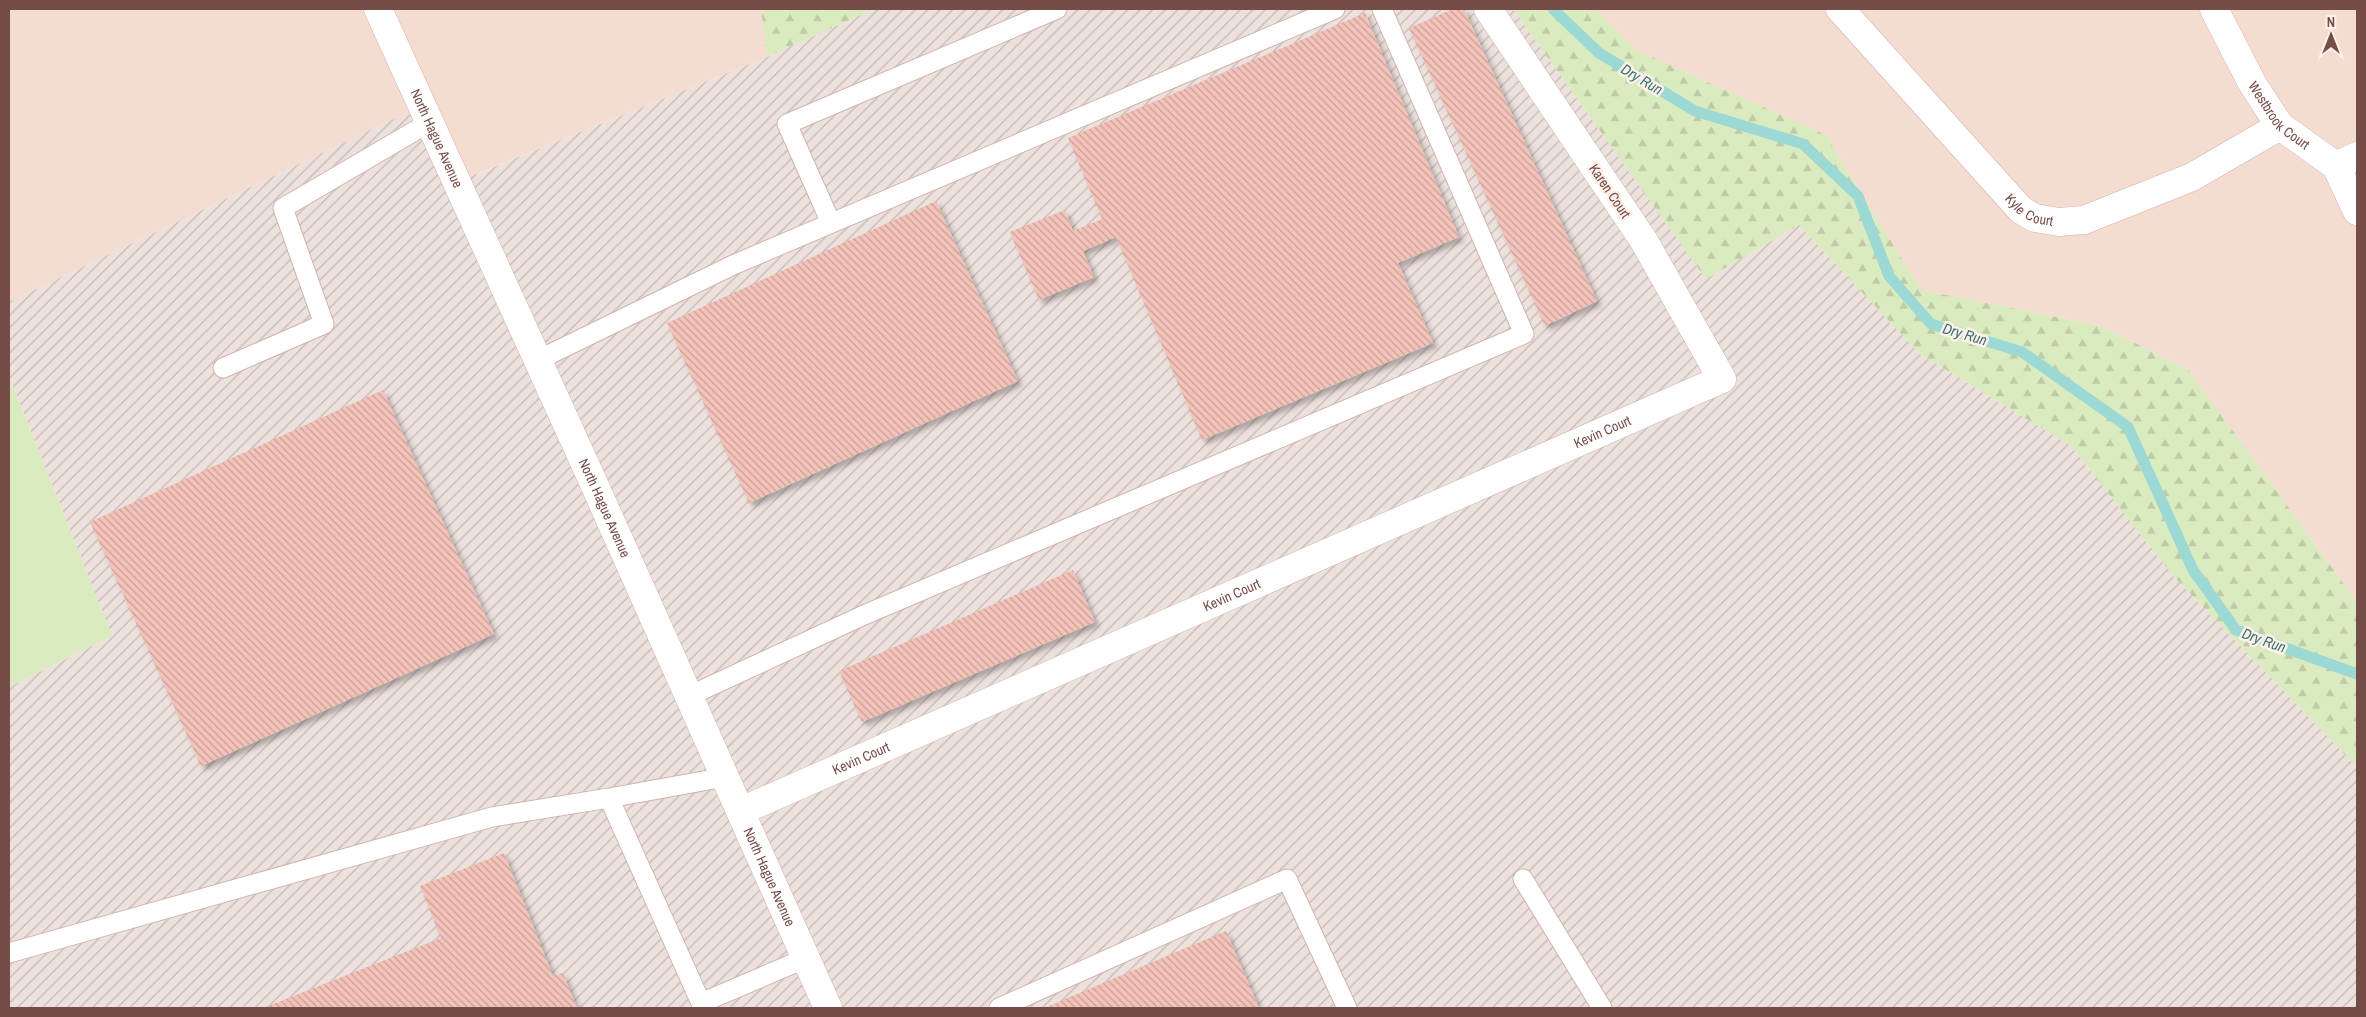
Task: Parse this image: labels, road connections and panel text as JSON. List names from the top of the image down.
{
  "streets": {
    "street": [
      "Westbrook Court",
      "North Hague Avenue",
      "Karen Court",
      "Kyle Court",
      "Kevin Court"
    ]
  },
  "crossings": [
    ["Westbrook Court", "Kyle Court"],
    ["North Hague Avenue", "Kevin Court"],
    ["Karen Court", "Kevin Court"]
  ],
  "water": ["Dry Run"],
  "north": "top"
}
